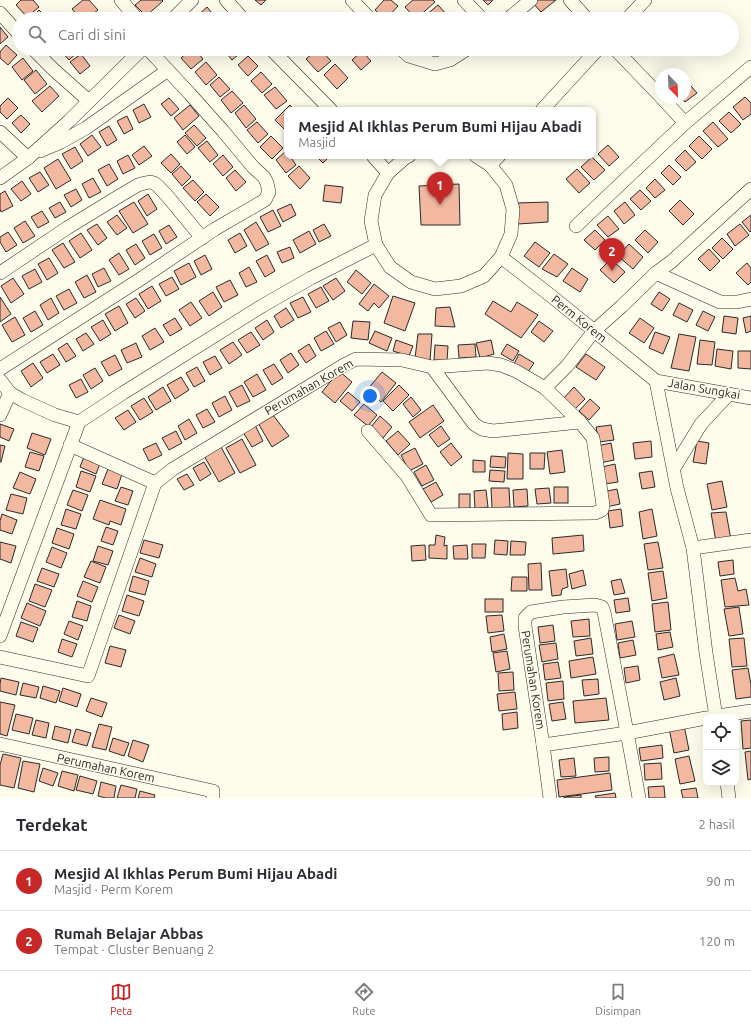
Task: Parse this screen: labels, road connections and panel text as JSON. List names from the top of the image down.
{
  "streets": {
    "street": ["Perm Korem", "Perumahan Korem", "Jalan Sungkai"]
  },
  "crossings": [
    ["Perm Korem", "Jalan Sungkai"]
  ],
  "north": "bottom right",
  "page": {
    "search": "Cari di sini",
    "popup": ["Mesjid Al Ikhlas Perum Bumi Hijau Abadi", "Masjid"],
    "pins": ["1", "2"],
    "heading": ["Terdekat", "2 hasil"],
    "list": [
      {
        "mark": "1",
        "name": "Mesjid Al Ikhlas Perum Bumi Hijau Abadi",
        "note": "Masjid · Perm Korem",
        "value": "90 m"
      },
      {
        "mark": "2",
        "name": "Rumah Belajar Abbas",
        "note": "Tempat · Cluster Benuang 2",
        "value": "120 m"
      }
    ],
    "nav": ["Peta", "Rute", "Disimpan"]
  }
}
